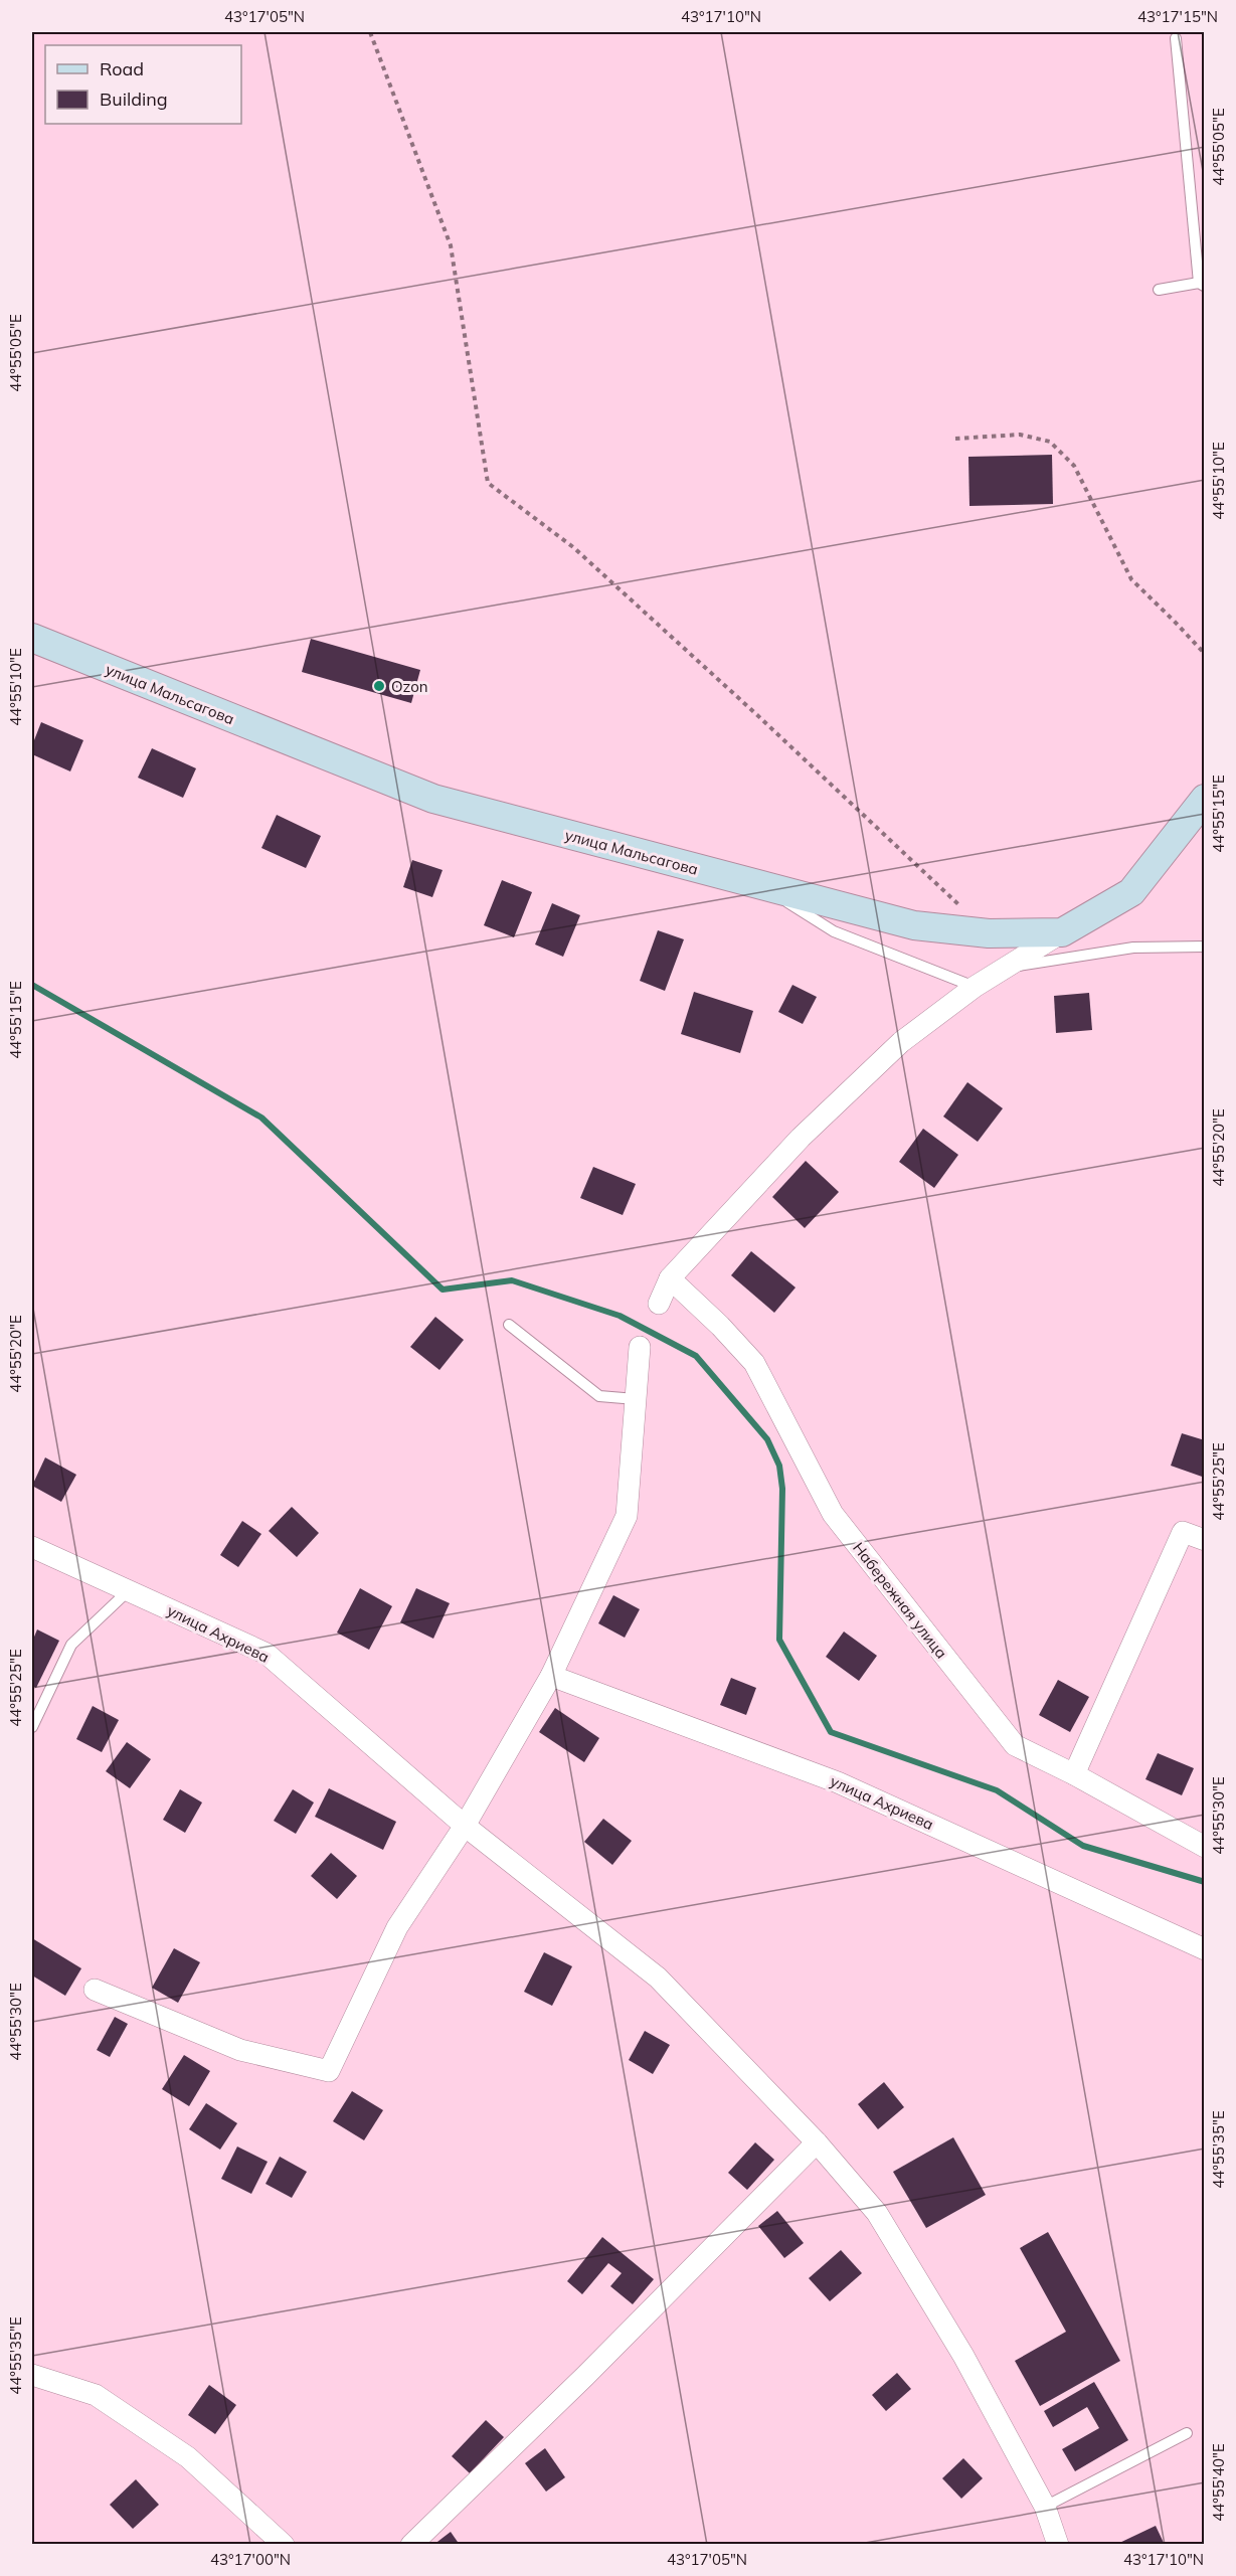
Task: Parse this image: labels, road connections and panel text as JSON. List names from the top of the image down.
{
  "streets": {
    "street": ["улица Мальсагова", "Набережная улица", "улица Ахриева"]
  },
  "places": ["Ozon"],
  "legend": ["Road", "Building"],
  "coordinates": [
    "43°17'05\"N",
    "43°17'10\"N",
    "43°17'15\"N",
    "44°55'05\"E",
    "44°55'10\"E",
    "44°55'15\"E",
    "44°55'20\"E",
    "44°55'25\"E",
    "44°55'30\"E",
    "44°55'35\"E",
    "44°55'40\"E",
    "43°17'00\"N"
  ]
}
